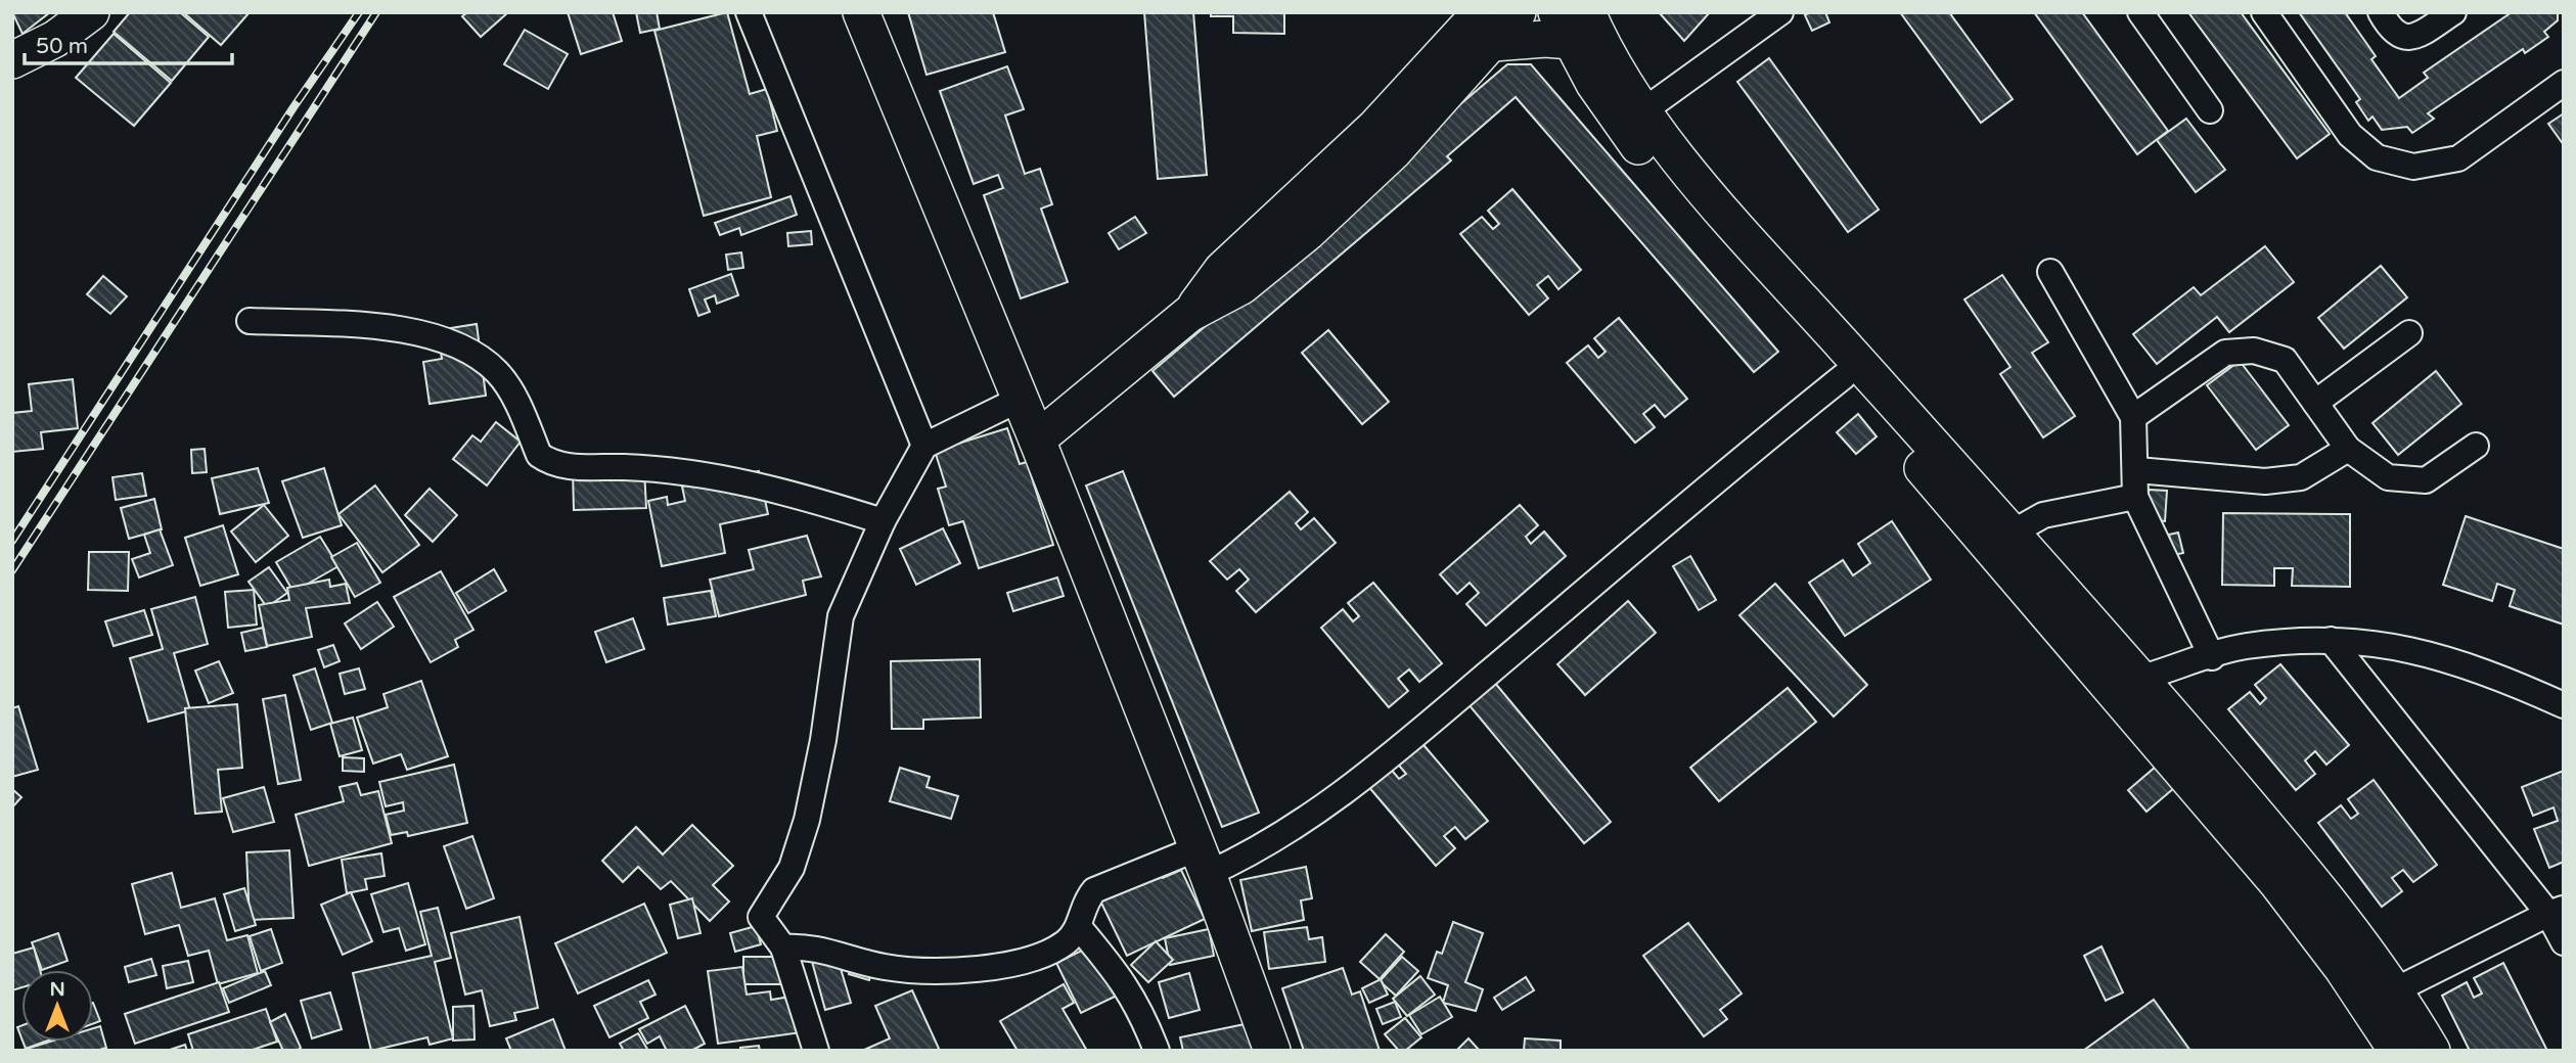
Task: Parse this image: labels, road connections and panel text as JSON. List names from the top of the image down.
{
  "scale_bar": "50 m",
  "north": "top"
}
